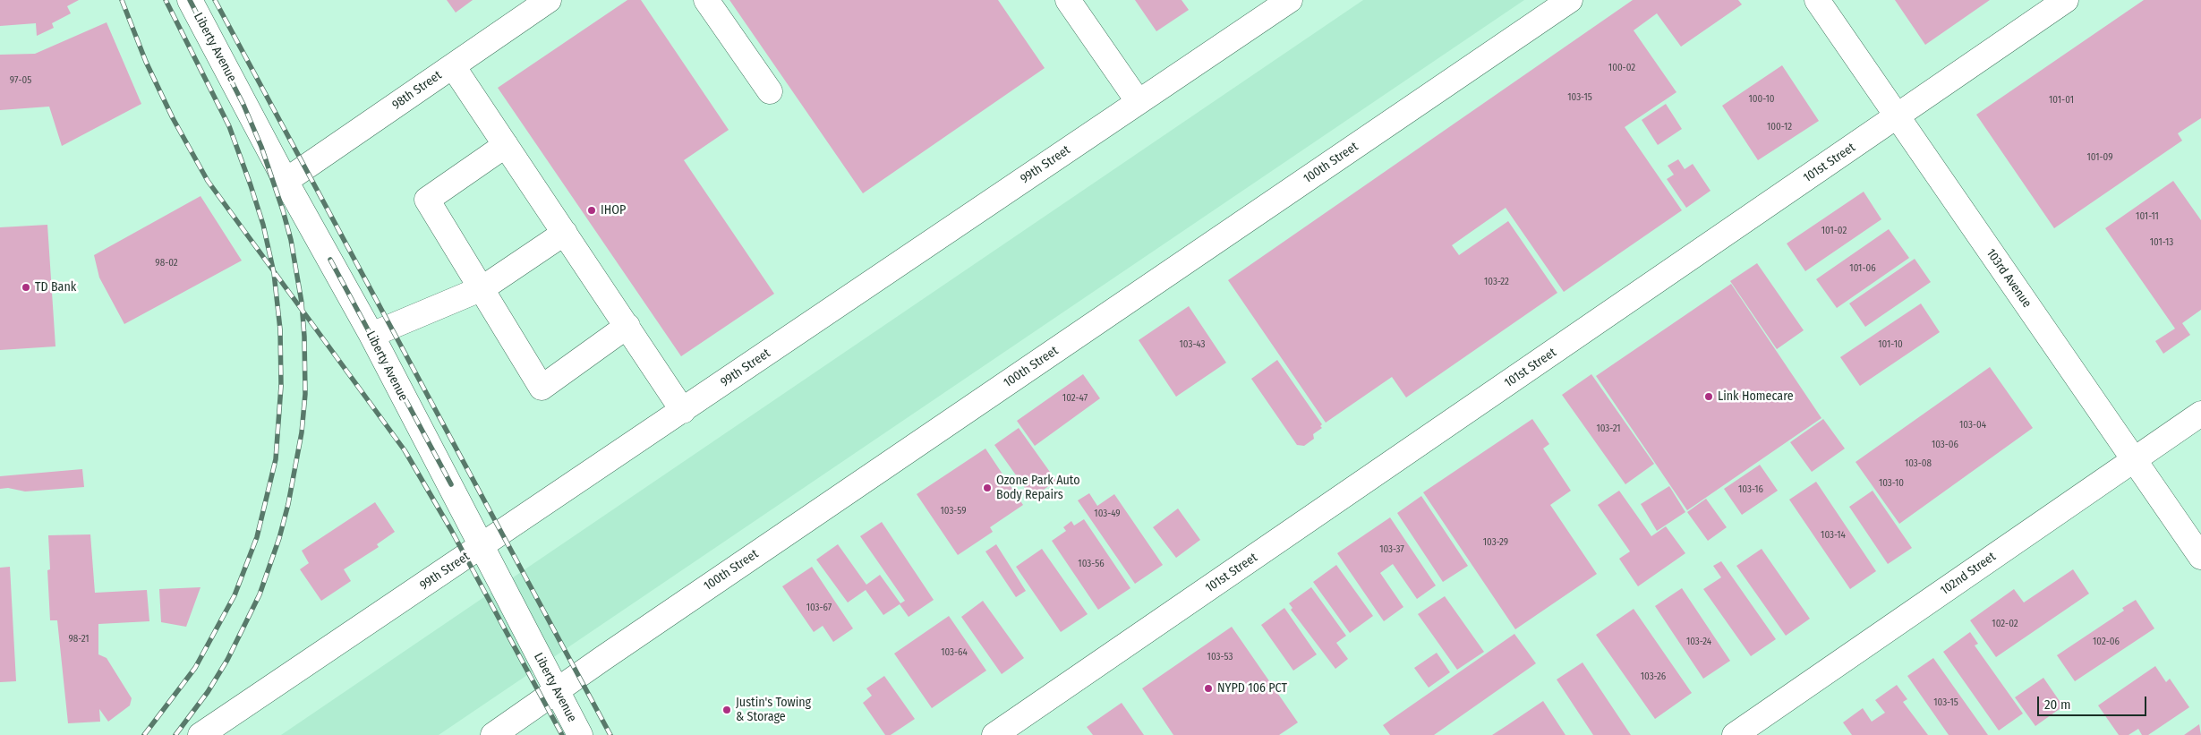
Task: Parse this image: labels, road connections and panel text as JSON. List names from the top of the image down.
{
  "streets": {
    "street": [
      "Liberty Avenue",
      "98th Street",
      "100th Street",
      "101st Street",
      "99th Street",
      "103rd Avenue",
      "102nd Street"
    ]
  },
  "crossings": [
    ["Liberty Avenue", "98th Street"],
    ["Liberty Avenue", "100th Street"],
    ["Liberty Avenue", "99th Street"],
    ["101st Street", "103rd Avenue"],
    ["103rd Avenue", "102nd Street"]
  ],
  "places": [
    "IHOP",
    "TD Bank",
    "Link Homecare",
    "Ozone Park Auto Body Repairs",
    "NYPD 106 PCT",
    "Justin's Towing & Storage"
  ],
  "house_numbers": [
    "100-02",
    "97-05",
    "103-15",
    "100-10",
    "101-01",
    "100-12",
    "101-09",
    "101-11",
    "101-02",
    "101-13",
    "98-02",
    "101-06",
    "103-22",
    "103-43",
    "101-10",
    "102-47",
    "103-04",
    "103-21",
    "103-06",
    "103-08",
    "103-10",
    "103-16",
    "103-59",
    "103-49",
    "103-14",
    "103-29",
    "103-37",
    "103-56",
    "103-67",
    "102-02",
    "98-21",
    "103-24",
    "102-06",
    "103-64",
    "103-53",
    "103-26",
    "103-15"
  ],
  "scale_bar": "20 m"
}
